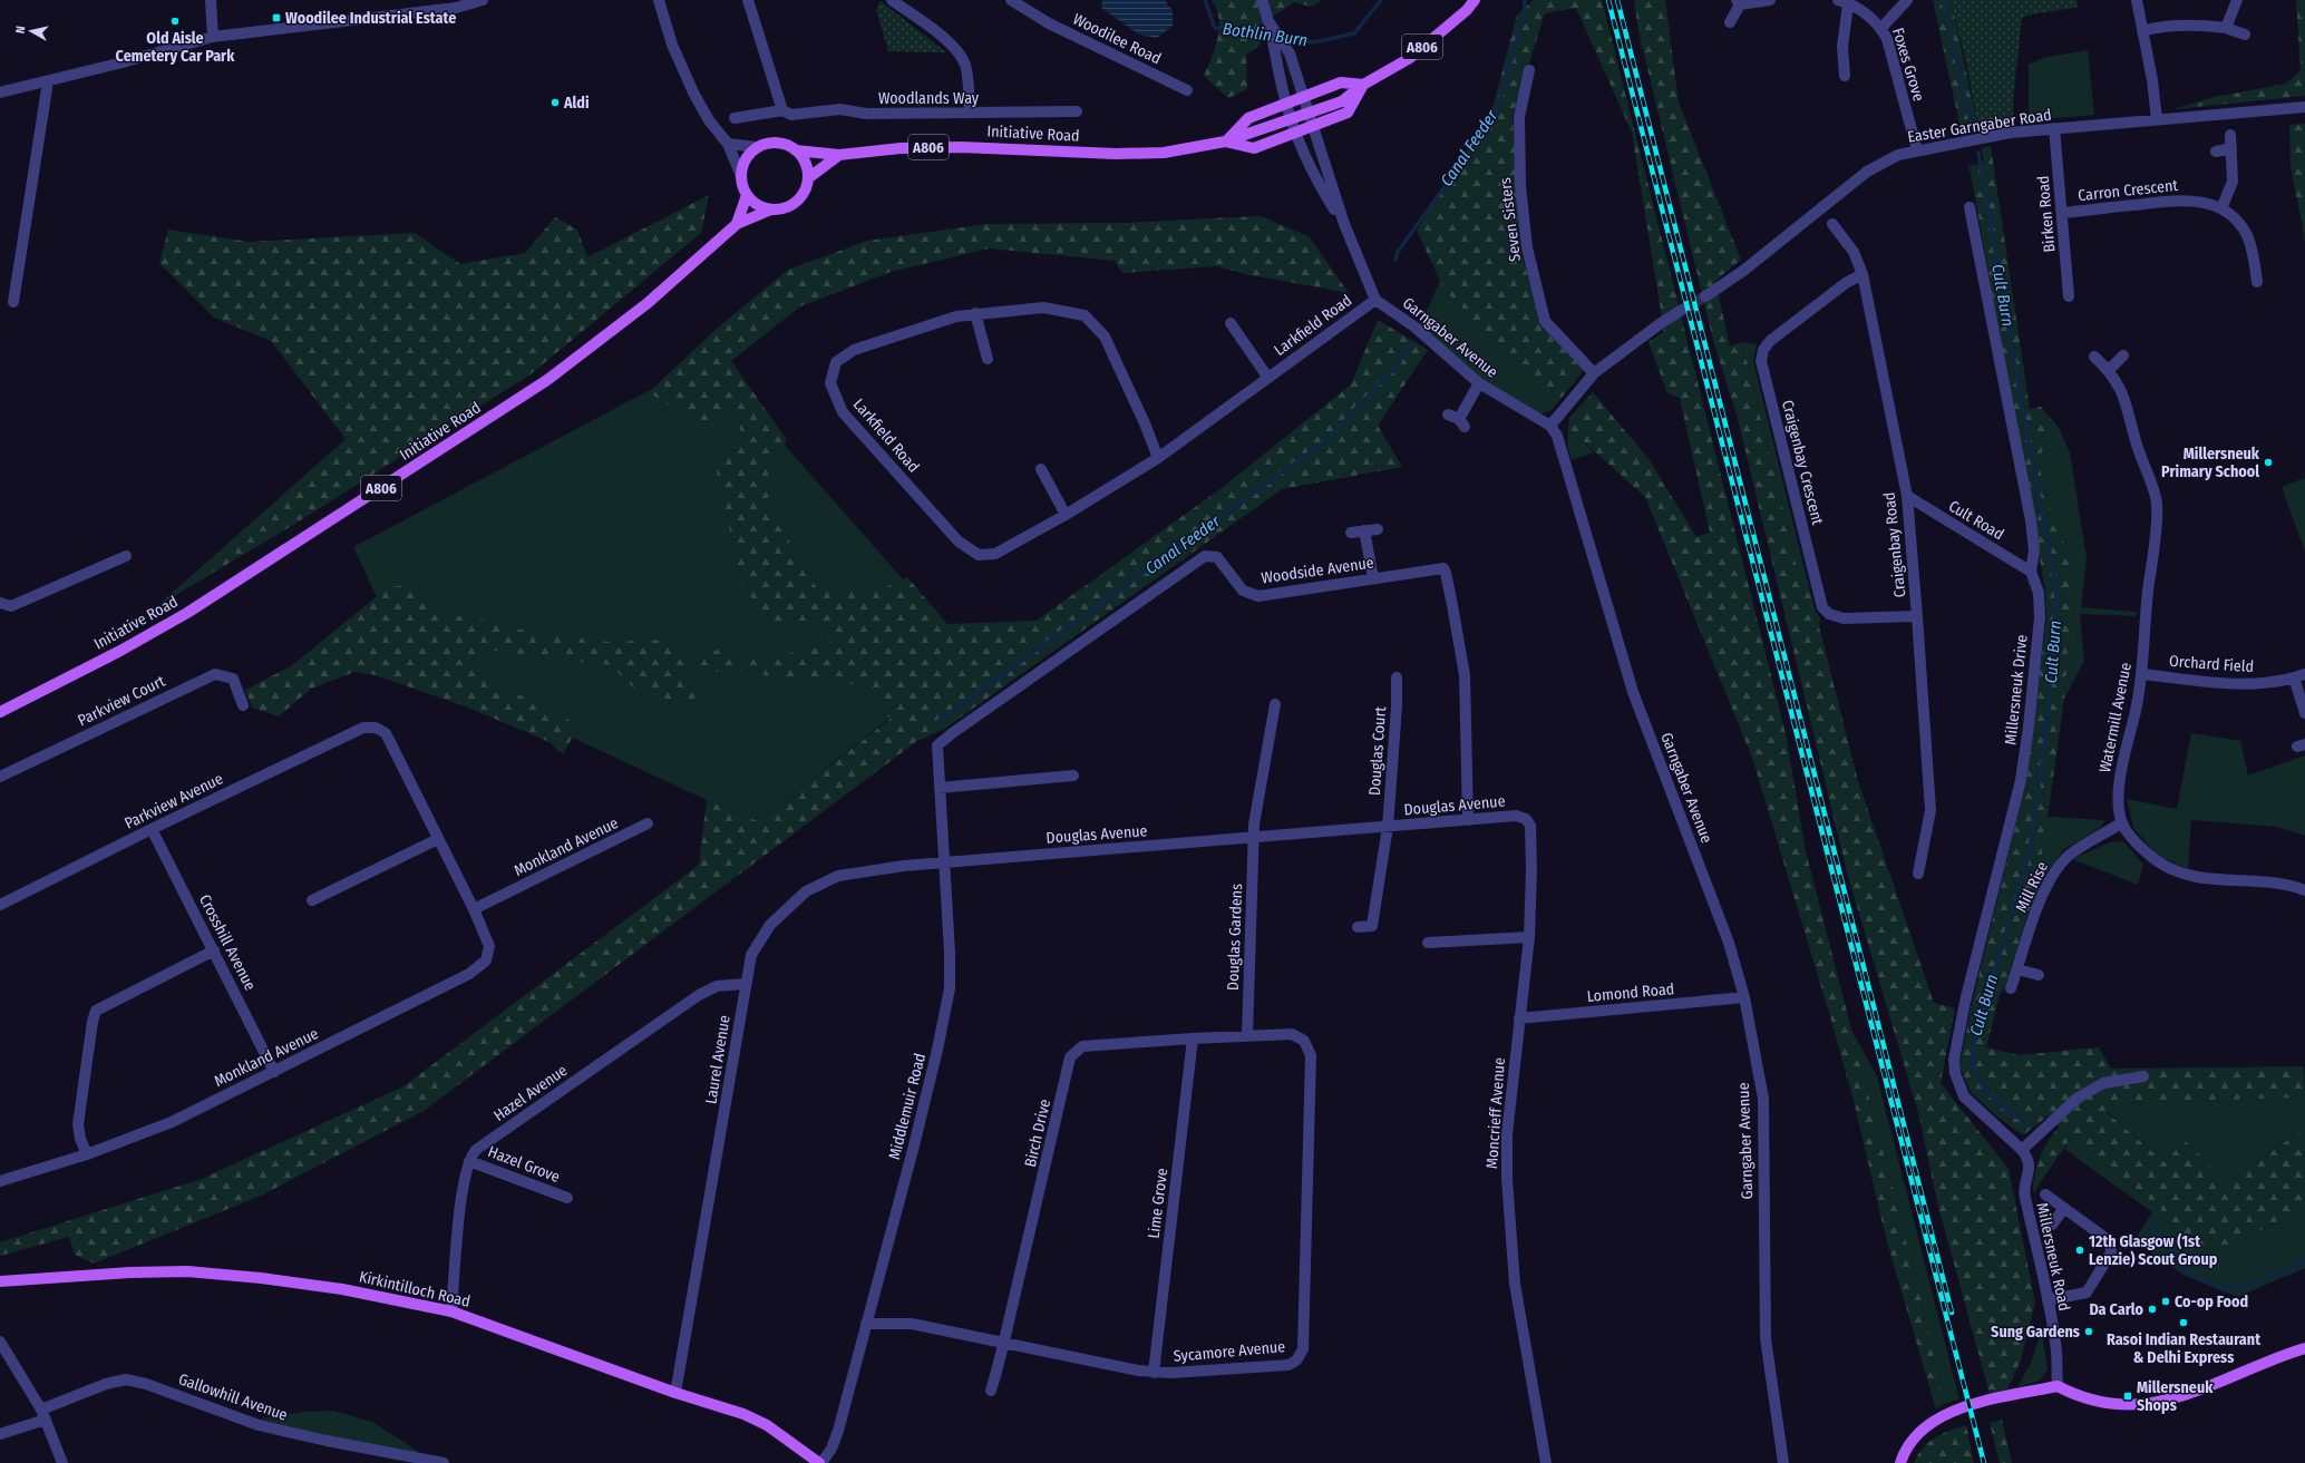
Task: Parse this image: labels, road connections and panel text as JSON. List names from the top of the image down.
{
  "streets": {
    "main road": ["A806", "Initiative Road", "Kirkintilloch Road"],
    "street": [
      "Woodilee Road",
      "Foxes Grove",
      "Woodlands Way",
      "Easter Garngaber Road",
      "Carron Crescent",
      "Birken Road",
      "Seven Sisters",
      "Larkfield Road",
      "Garngaber Avenue",
      "Craigenbay Crescent",
      "Cult Road",
      "Craigenbay Road",
      "Woodside Avenue",
      "Orchard Field",
      "Millersneuk Drive",
      "Parkview Court",
      "Watermill Avenue",
      "Douglas Court",
      "Parkview Avenue",
      "Douglas Avenue",
      "Monkland Avenue",
      "Mill Rise",
      "Douglas Gardens",
      "Crosshill Avenue",
      "Lomond Road",
      "Laurel Avenue",
      "Hazel Avenue",
      "Middlemuir Road",
      "Moncrieff Avenue",
      "Birch Drive",
      "Hazel Grove",
      "Lime Grove",
      "Millersneuk Road",
      "Sycamore Avenue",
      "Gallowhill Avenue"
    ]
  },
  "crossings": [
    ["A806", "Initiative Road"],
    ["Foxes Grove", "Easter Garngaber Road"],
    ["Easter Garngaber Road", "Birken Road"],
    ["Carron Crescent", "Birken Road"],
    ["Larkfield Road", "Garngaber Avenue"],
    ["Garngaber Avenue", "Lomond Road"],
    ["Craigenbay Crescent", "Craigenbay Road"],
    ["Cult Road", "Craigenbay Road"],
    ["Cult Road", "Millersneuk Drive"],
    ["Woodside Avenue", "Douglas Avenue"],
    ["Woodside Avenue", "Middlemuir Road"],
    ["Orchard Field", "Watermill Avenue"],
    ["Millersneuk Drive", "Millersneuk Road"],
    ["Watermill Avenue", "Mill Rise"],
    ["Douglas Court", "Douglas Avenue"],
    ["Parkview Avenue", "Monkland Avenue"],
    ["Parkview Avenue", "Crosshill Avenue"],
    ["Douglas Avenue", "Douglas Gardens"],
    ["Douglas Avenue", "Laurel Avenue"],
    ["Douglas Avenue", "Middlemuir Road"],
    ["Douglas Avenue", "Moncrieff Avenue"],
    ["Monkland Avenue", "Crosshill Avenue"],
    ["Douglas Gardens", "Birch Drive"],
    ["Douglas Gardens", "Sycamore Avenue"],
    ["Lomond Road", "Moncrieff Avenue"],
    ["Laurel Avenue", "Hazel Avenue"],
    ["Laurel Avenue", "Middlemuir Road"],
    ["Laurel Avenue", "Kirkintilloch Road"],
    ["Hazel Avenue", "Hazel Grove"],
    ["Hazel Avenue", "Kirkintilloch Road"],
    ["Middlemuir Road", "Kirkintilloch Road"],
    ["Middlemuir Road", "Sycamore Avenue"],
    ["Birch Drive", "Lime Grove"],
    ["Birch Drive", "Sycamore Avenue"],
    ["Lime Grove", "Sycamore Avenue"]
  ],
  "water": ["Bothlin Burn", "Canal Feeder", "Cult Burn"],
  "places": {
    "transit": ["Woodilee Industrial Estate", "Millersneuk Shops"],
    "other": [
      "Old Aisle Cemetery Car Park",
      "Aldi",
      "Millersneuk Primary School",
      "12th Glasgow (1st Lenzie) Scout Group",
      "Co-op Food",
      "Da Carlo",
      "Rasoi Indian Restaurant & Delhi Express",
      "Sung Gardens"
    ]
  },
  "north": "left"
}
